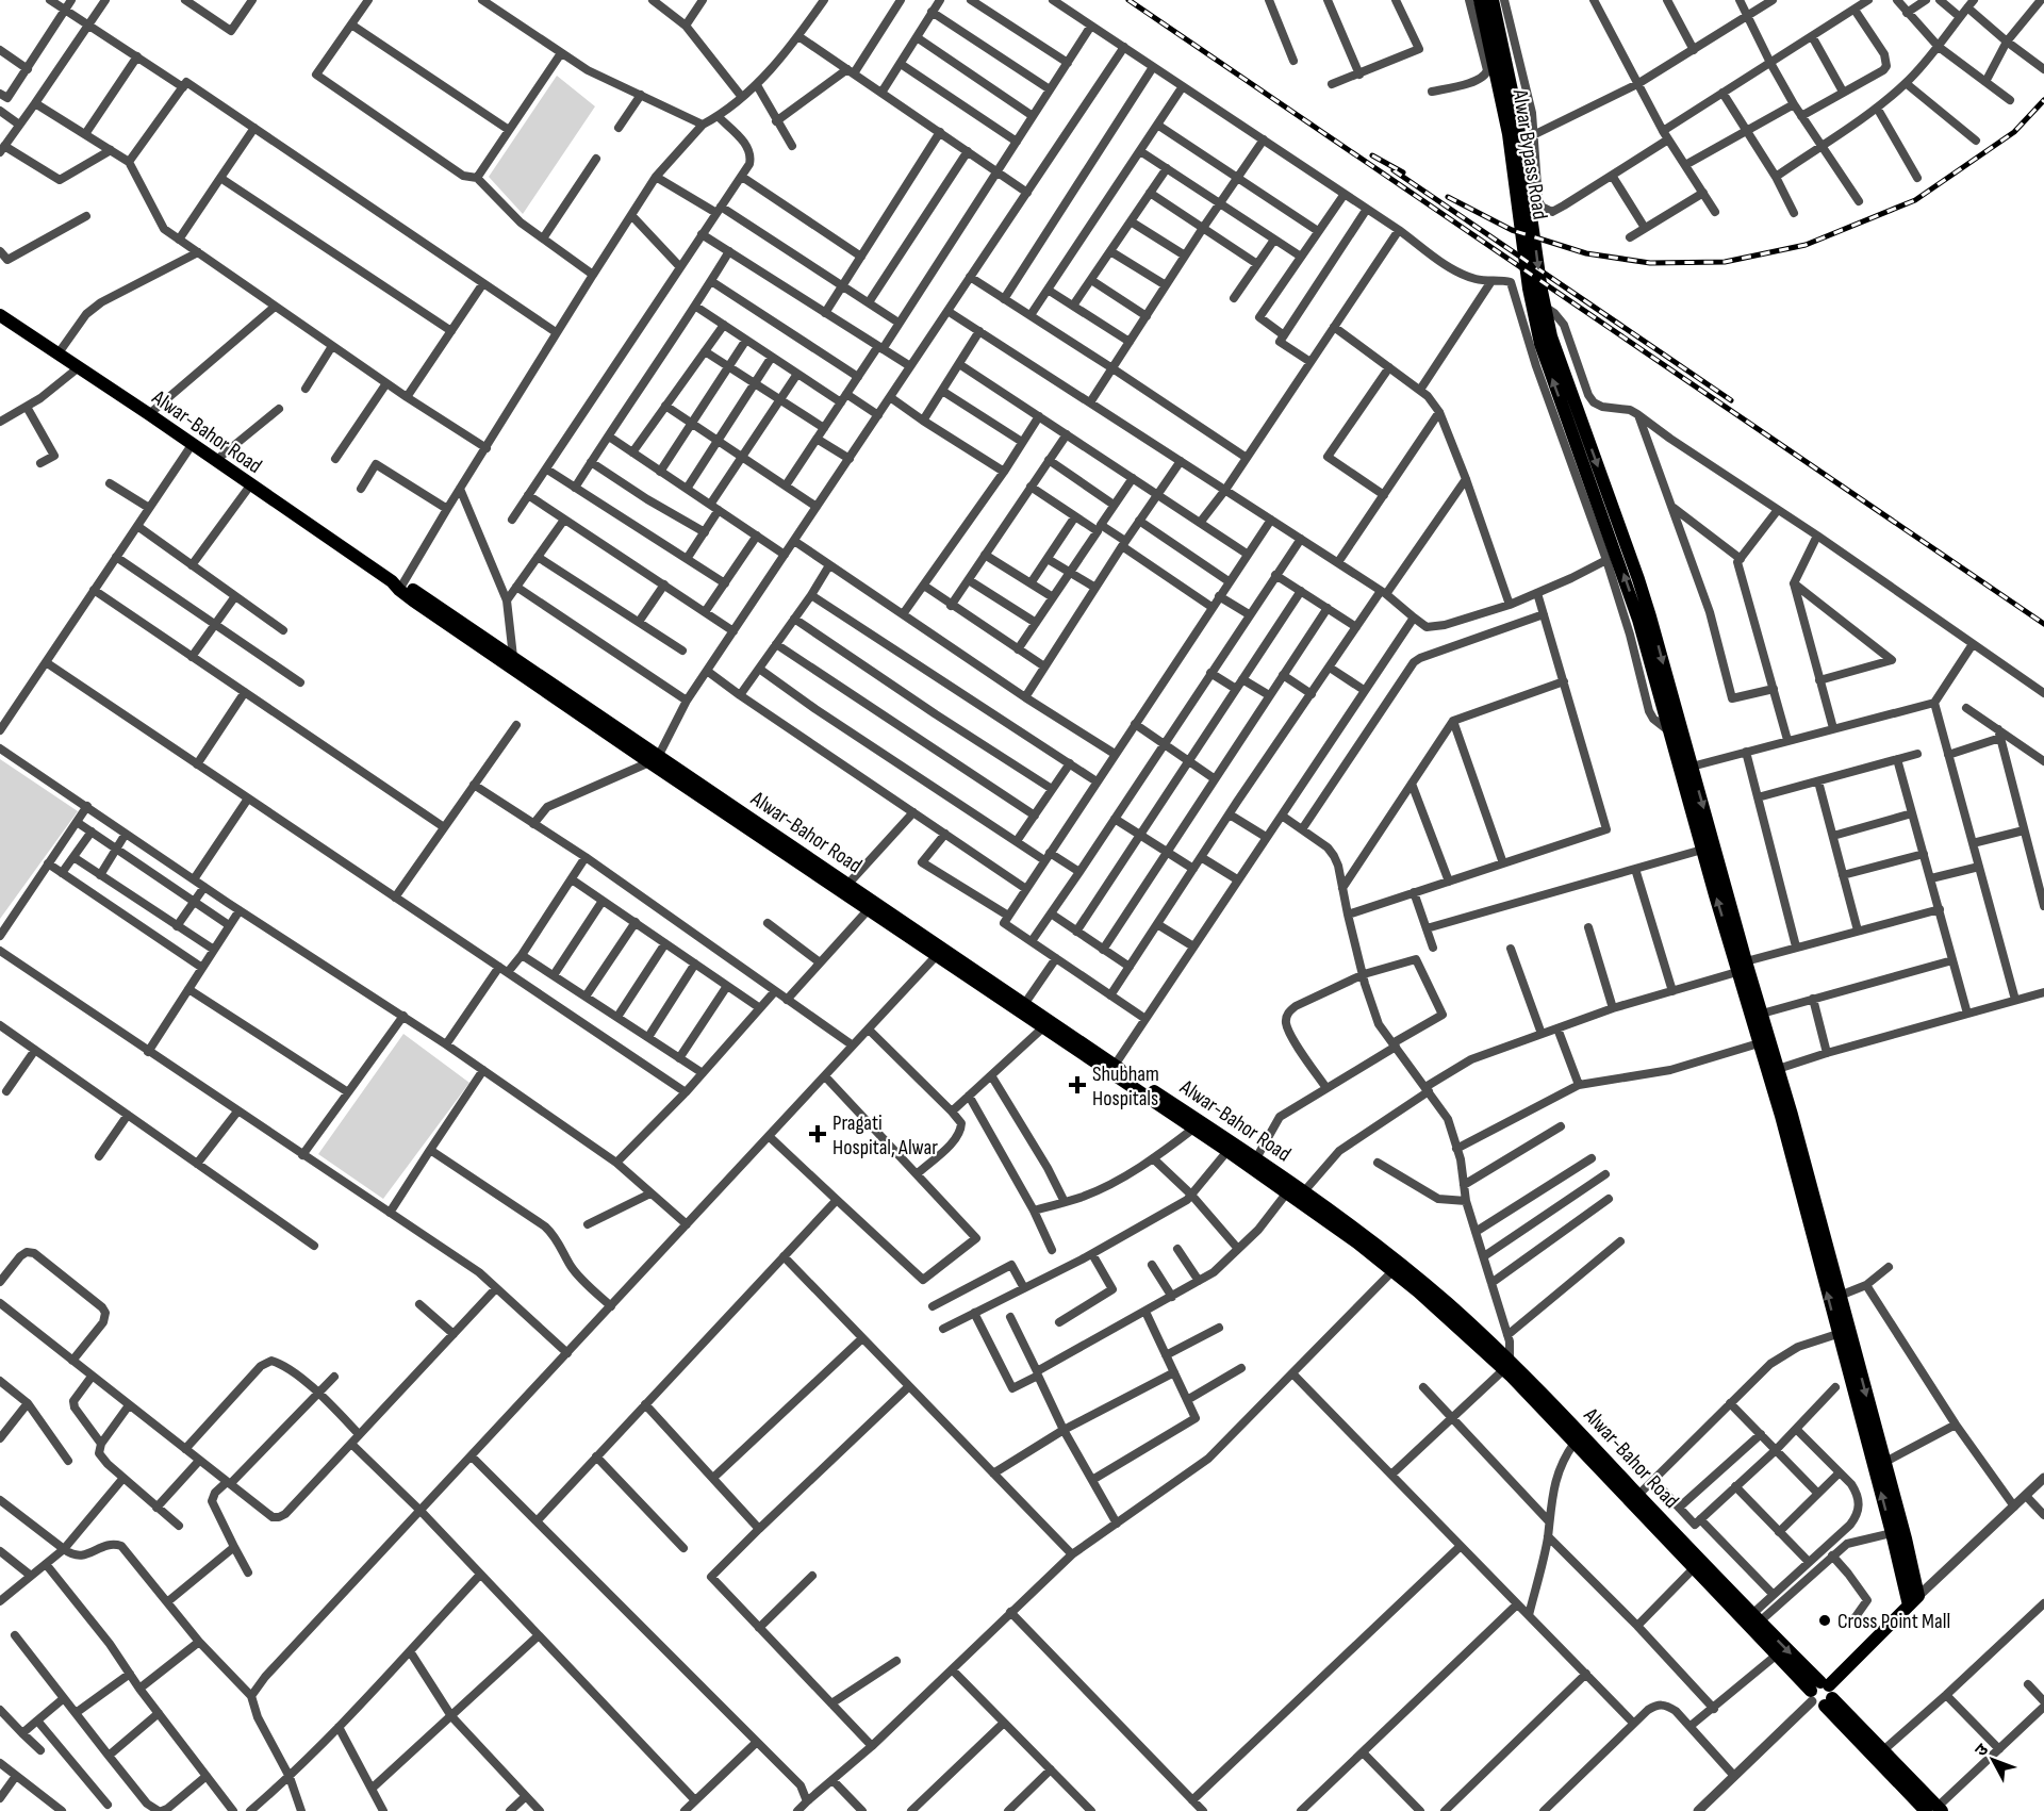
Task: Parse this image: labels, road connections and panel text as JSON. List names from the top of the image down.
{
  "streets": {
    "main road": ["Alwar Bypass Road", "Alwar-Bahor Road"]
  },
  "places": {
    "health": ["Shubham Hospitals", "Pragati Hospital, Alwar"],
    "other": ["Cross Point Mall"]
  },
  "north": "top left"
}
